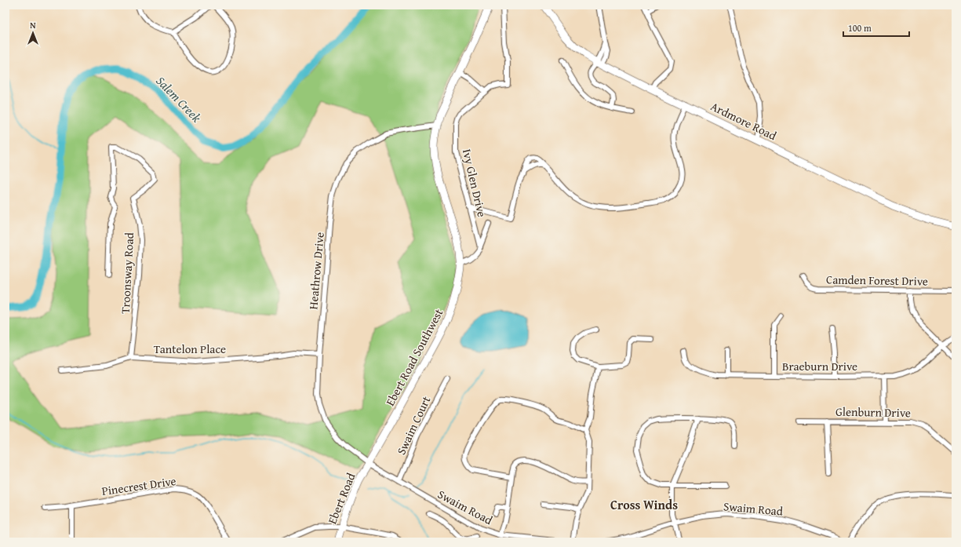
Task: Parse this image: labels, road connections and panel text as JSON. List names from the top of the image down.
{
  "streets": {
    "main road": ["Ardmore Road", "Ebert Road Southwest", "Ebert Road"],
    "street": [
      "Ivy Glen Drive",
      "Heathrow Drive",
      "Troonsway Road",
      "Camden Forest Drive",
      "Tantelon Place",
      "Braeburn Drive",
      "Glenburn Drive",
      "Swaim Court",
      "Pinecrest Drive",
      "Swaim Road"
    ]
  },
  "crossings": [
    ["Heathrow Drive", "Tantelon Place"],
    ["Heathrow Drive", "Ebert Road Southwest"],
    ["Heathrow Drive", "Ebert Road"],
    ["Heathrow Drive", "Swaim Road"],
    ["Troonsway Road", "Tantelon Place"],
    ["Ebert Road Southwest", "Ebert Road"],
    ["Swaim Court", "Swaim Road"]
  ],
  "districts": ["Cross Winds"],
  "water": ["Salem Creek"],
  "scale_bar": "100 m",
  "north": "top"
}
